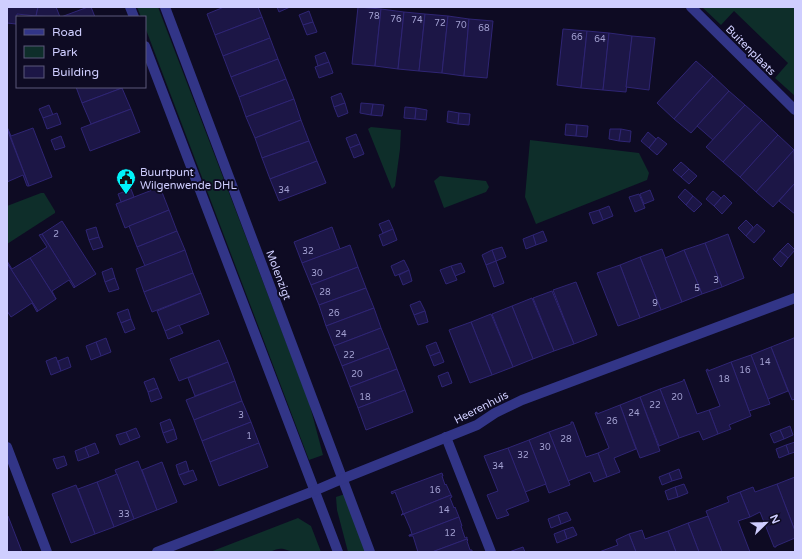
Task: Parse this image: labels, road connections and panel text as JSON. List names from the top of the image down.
{
  "streets": {
    "street": ["Buitenplaats", "Molenzigt", "Heerenhuis"]
  },
  "crossings": [
    ["Molenzigt", "Heerenhuis"]
  ],
  "places": {
    "public building": ["Buurtpunt Wilgenwende DHL"]
  },
  "house_numbers": [
    "78",
    "76",
    "74",
    "72",
    "70",
    "68",
    "66",
    "64",
    "34",
    "2",
    "32",
    "30",
    "3",
    "5",
    "28",
    "9",
    "26",
    "24",
    "22",
    "14",
    "16",
    "20",
    "18",
    "18",
    "20",
    "22",
    "24",
    "3",
    "26",
    "1",
    "28",
    "30",
    "32",
    "34",
    "16",
    "14",
    "33",
    "12"
  ],
  "legend": ["Road", "Park", "Building"],
  "north": "top right"
}
